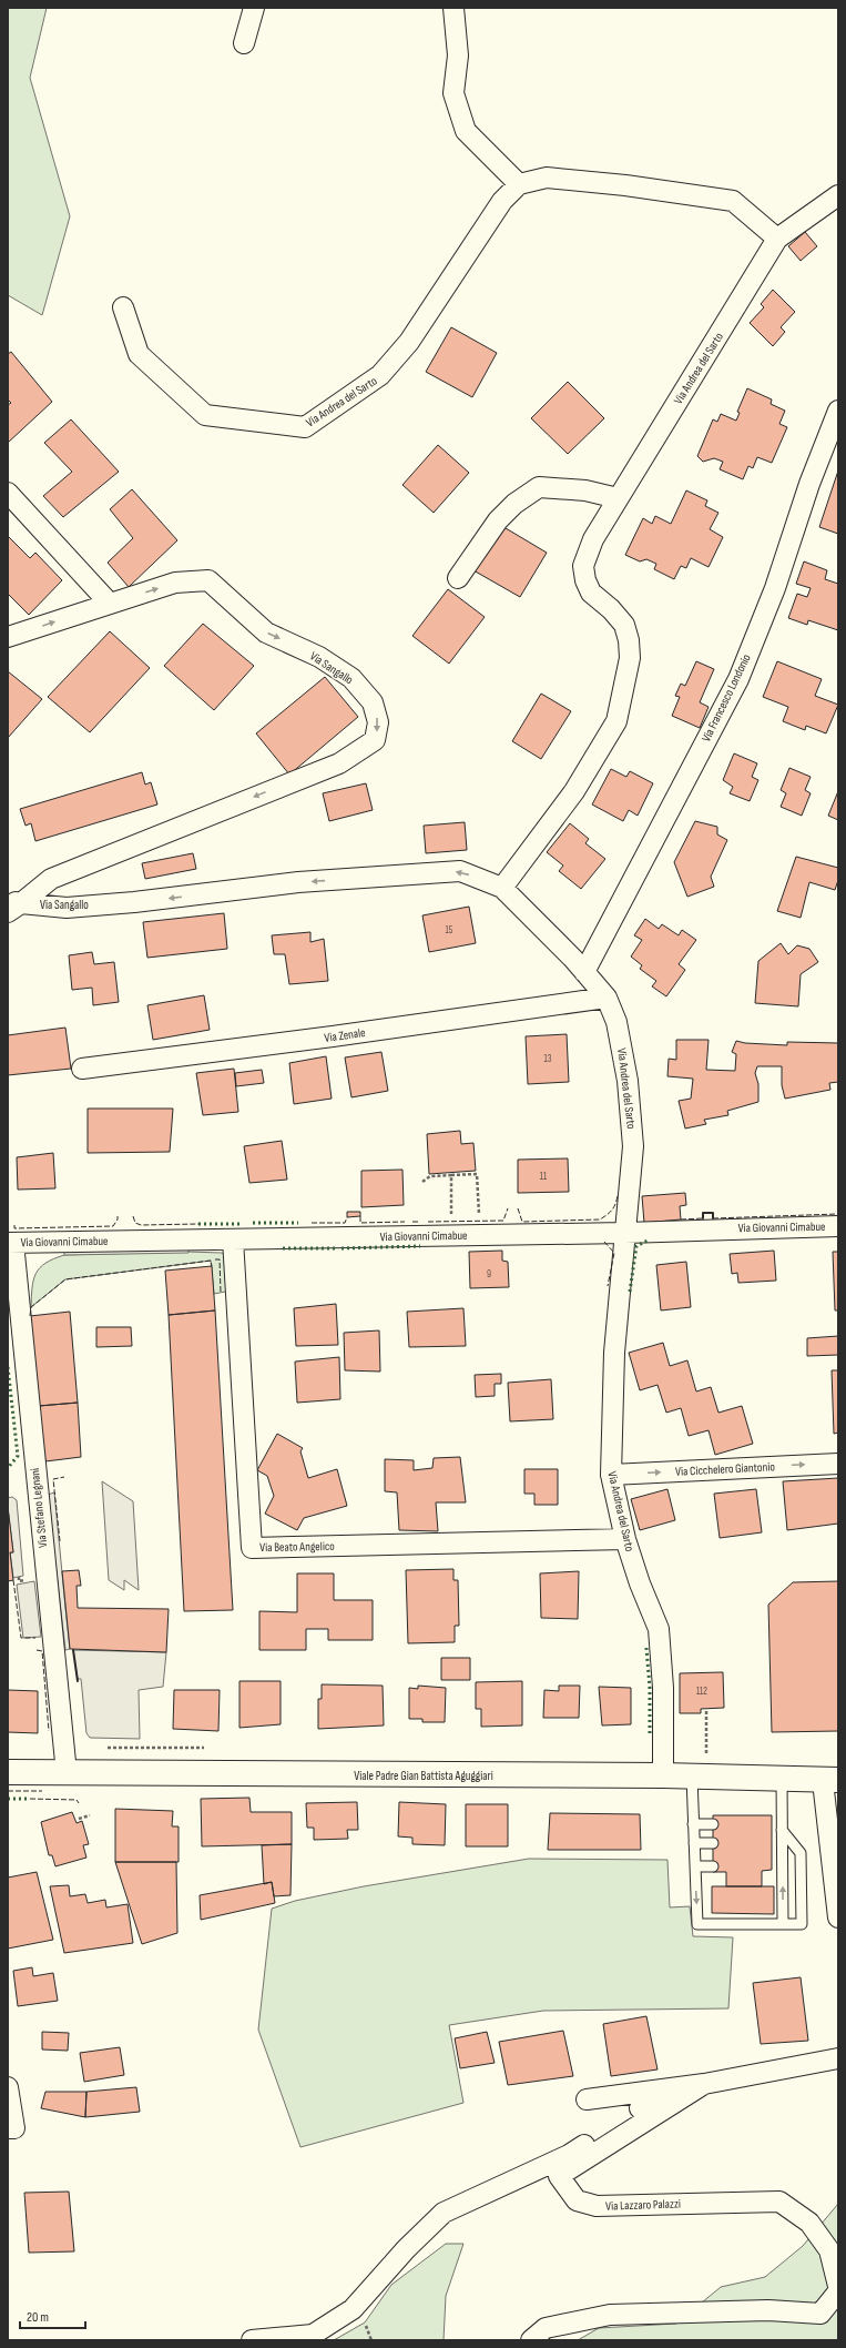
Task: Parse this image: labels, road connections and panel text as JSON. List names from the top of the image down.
{
  "streets": {
    "main road": ["Viale Padre Gian Battista Aguggiari"],
    "street": [
      "Via Andrea del Sarto",
      "Via Sangallo",
      "Via Francesco Londonio",
      "Via Zenale",
      "Via Giovanni Cimabue",
      "Via Cicchelero Giantonio",
      "Via Stefano Legnani",
      "Via Beato Angelico",
      "Via Lazzaro Palazzi"
    ]
  },
  "crossings": [
    ["Via Andrea del Sarto", "Via Sangallo"],
    ["Via Andrea del Sarto", "Via Francesco Londonio"],
    ["Via Andrea del Sarto", "Via Zenale"],
    ["Via Andrea del Sarto", "Via Giovanni Cimabue"],
    ["Via Andrea del Sarto", "Via Cicchelero Giantonio"],
    ["Via Andrea del Sarto", "Via Beato Angelico"],
    ["Via Andrea del Sarto", "Viale Padre Gian Battista Aguggiari"],
    ["Via Giovanni Cimabue", "Via Stefano Legnani"],
    ["Via Giovanni Cimabue", "Via Beato Angelico"],
    ["Via Stefano Legnani", "Viale Padre Gian Battista Aguggiari"]
  ],
  "one_way": ["Via Cicchelero Giantonio"],
  "house_numbers": [
    "15",
    "13",
    "11",
    "9",
    "112"
  ],
  "scale_bar": "20 m"
}
